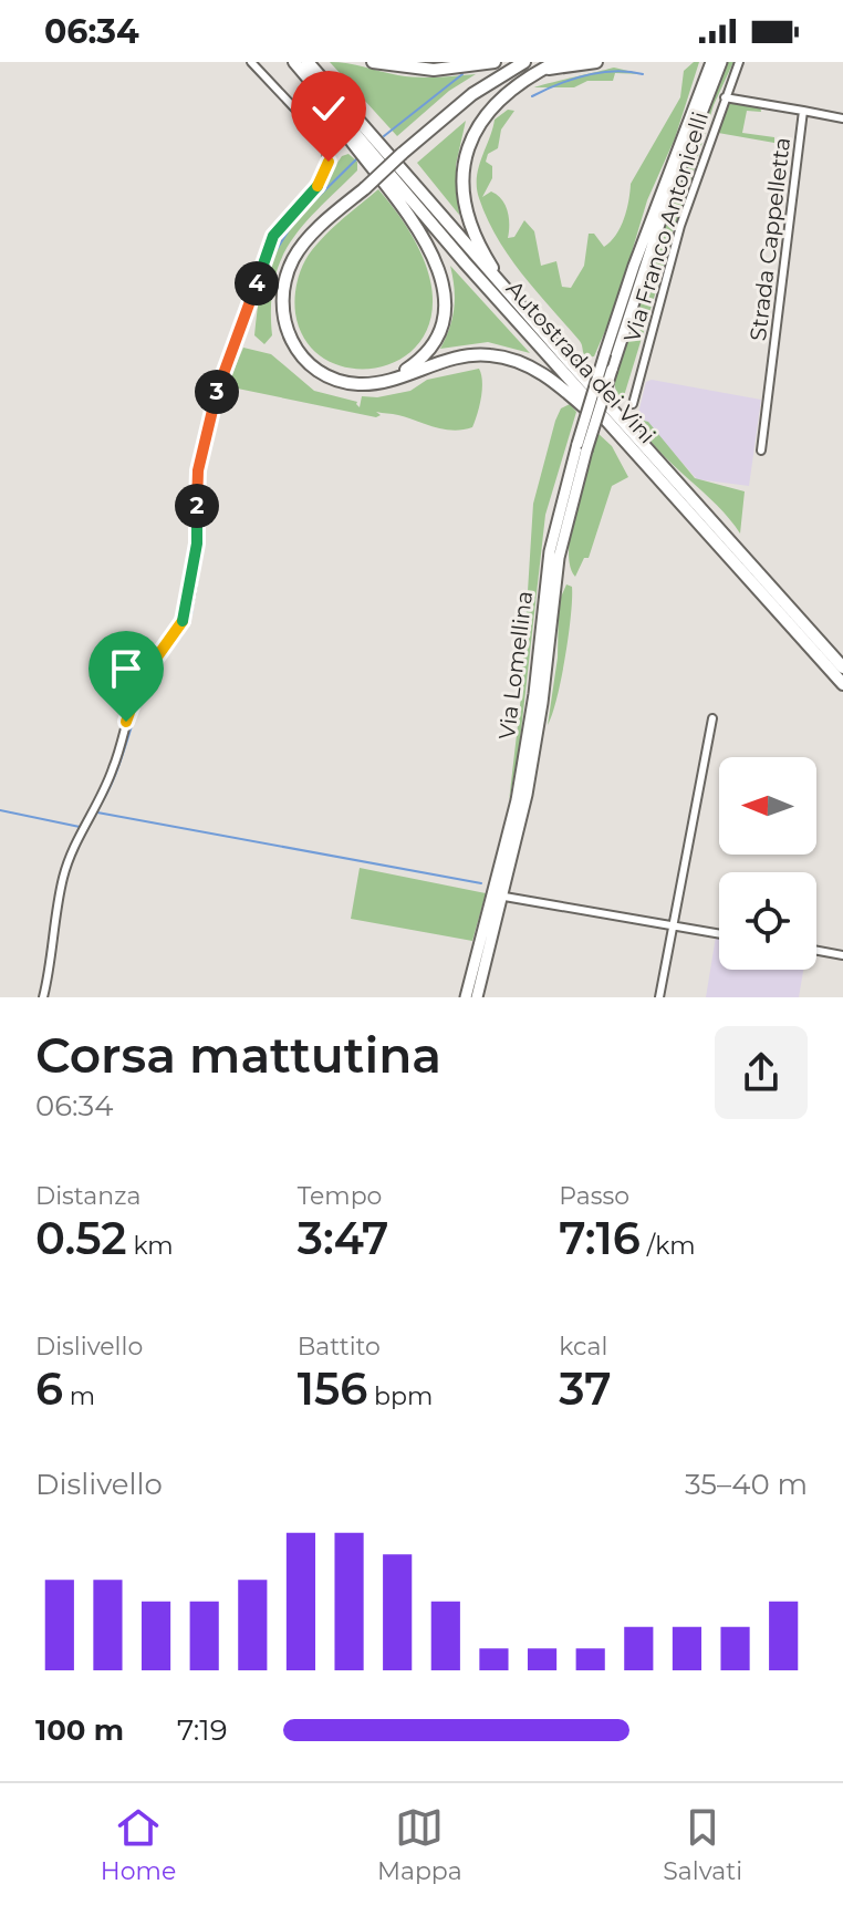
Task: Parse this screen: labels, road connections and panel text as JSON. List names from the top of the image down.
{
  "streets": {
    "highway": ["Autostrada dei Vini"],
    "main road": ["Via Lomellina"],
    "street": ["Via Franco Antonicelli", "Strada Cappelletta"]
  },
  "crossings": [
    ["Via Franco Antonicelli", "Strada Cappelletta"]
  ],
  "north": "left",
  "page": {
    "status": "06:34",
    "pins": ["4", "3", "2"],
    "heading": ["Corsa mattutina", "06:34"],
    "stats": [
      ["Distanza", "0.52 km"],
      ["Tempo", "3:47"],
      ["Passo", "7:16 /km"],
      ["Dislivello", "6 m"],
      ["Battito", "156 bpm"],
      ["kcal", "37"]
    ],
    "chart": ["Dislivello", "35–40 m"],
    "list": [
      {
        "name": "100 m",
        "note": "7:19"
      }
    ],
    "tabs": ["Home", "Mappa", "Salvati"]
  }
}
